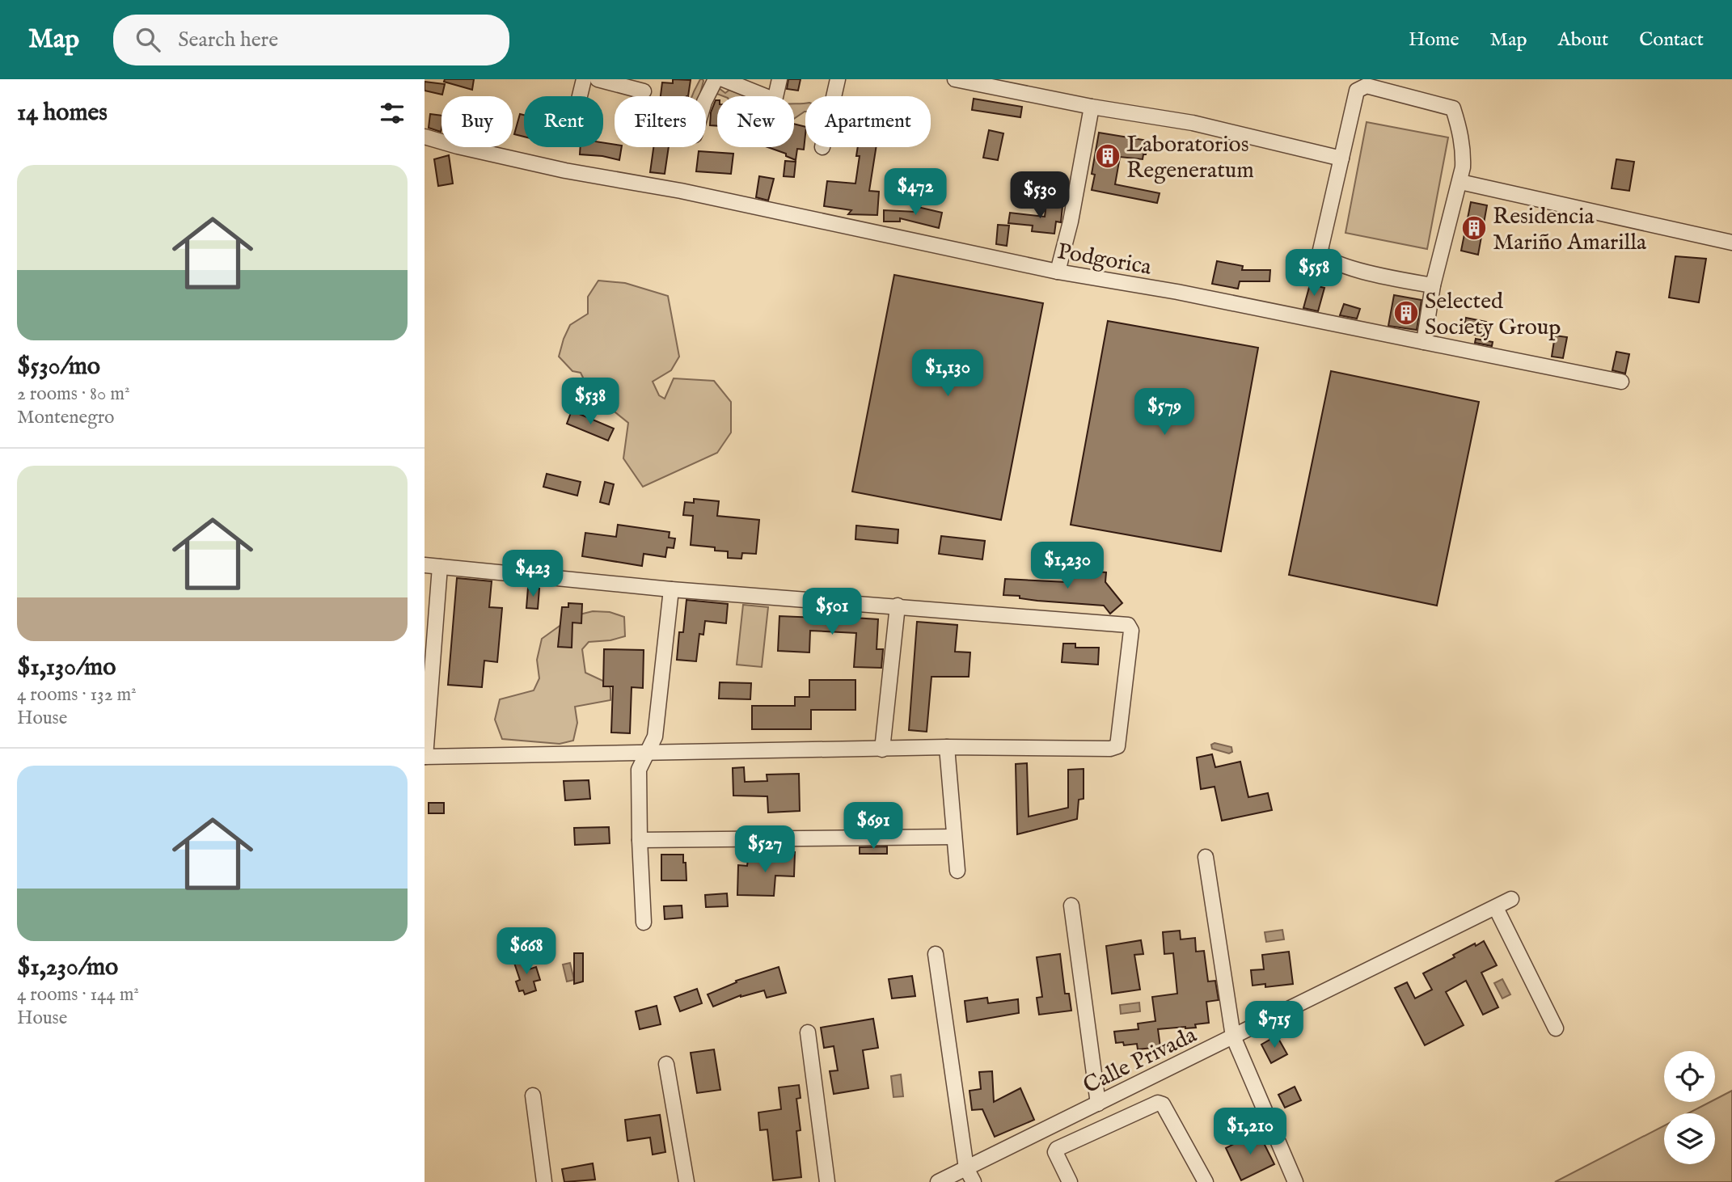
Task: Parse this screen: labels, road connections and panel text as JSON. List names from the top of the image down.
{
  "streets": {
    "street": ["Podgorica", "Calle Privada"]
  },
  "places": {
    "building": ["Laboratorios Regeneratum", "Residencia Mariño Amarilla", "Selected Society Group"]
  },
  "page": {
    "header": "Map",
    "search": "Search here",
    "nav": [
      "Home",
      "Map",
      "About",
      "Contact"
    ],
    "heading": "14 homes",
    "chip": [
      "Buy",
      "Rent",
      "Filters",
      "New",
      "Apartment"
    ],
    "list": [
      {
        "name": "$530/mo",
        "note": "2 rooms · 80 m² · Montenegro"
      },
      {
        "name": "$1,130/mo",
        "note": "4 rooms · 132 m² · House"
      },
      {
        "name": "$1,230/mo",
        "note": "4 rooms · 144 m² · House"
      }
    ],
    "price": [
      "$472",
      "$530",
      "$558",
      "$1,130",
      "$538",
      "$579",
      "$1,230",
      "$423",
      "$501",
      "$691",
      "$527",
      "$668",
      "$715",
      "$1,210"
    ]
  }
}
